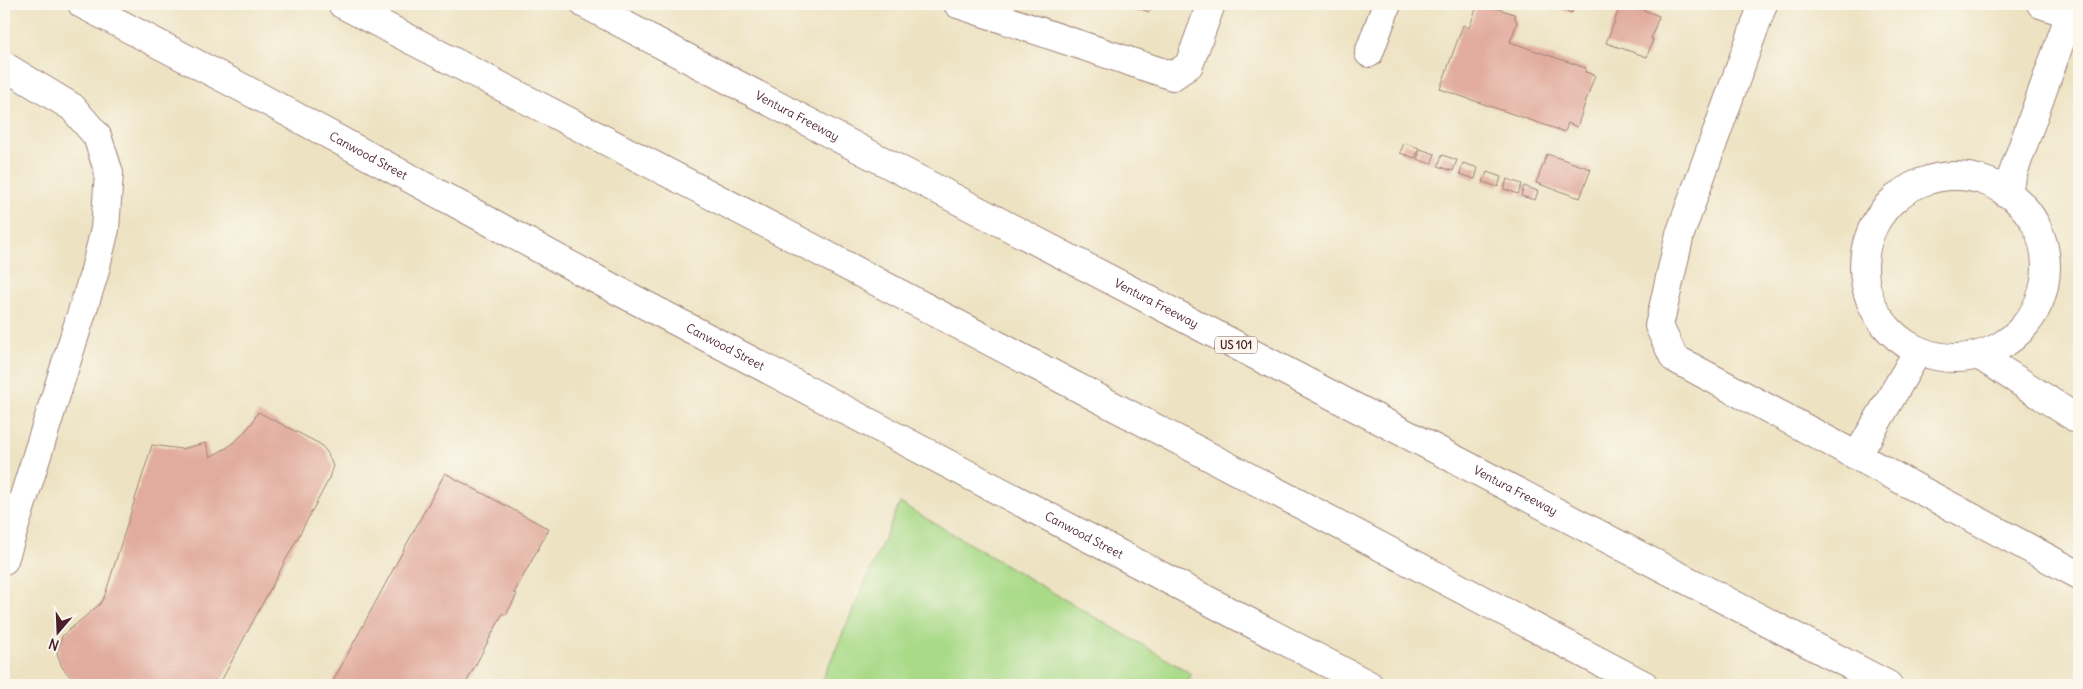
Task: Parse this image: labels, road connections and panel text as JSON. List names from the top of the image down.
{
  "streets": {
    "main road": ["Ventura Freeway", "Canwood Street", "US 101"]
  },
  "north": "bottom"
}
